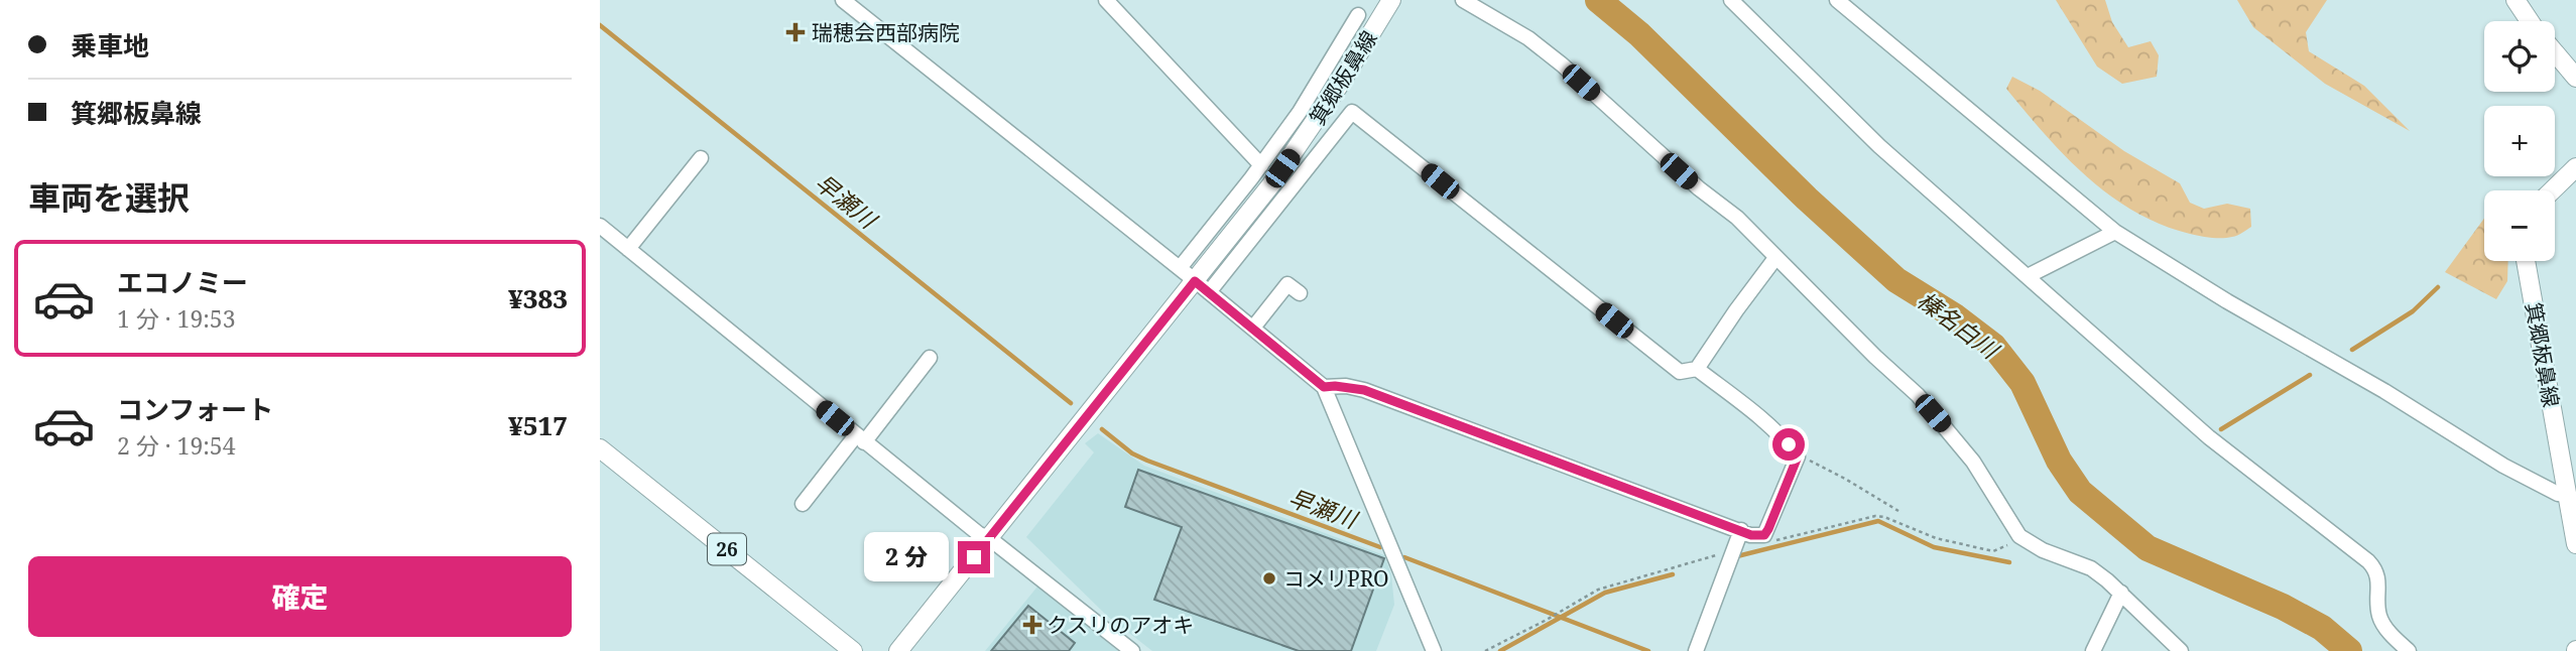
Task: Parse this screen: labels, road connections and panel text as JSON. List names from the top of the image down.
{
  "streets": {
    "main road": ["箕郷板鼻線", "26"]
  },
  "water": ["早瀬川", "榛名白川"],
  "places": {
    "health": ["瑞穂会西部病院", "クスリのアオキ"],
    "other": ["コメリPRO"]
  },
  "page": {
    "banner": ["乗車地", "箕郷板鼻線"],
    "map_buttons": ["+", "−"],
    "heading": "車両を選択",
    "list": [
      {
        "name": "エコノミー",
        "note": "1 分 · 19:53",
        "value": "¥383"
      },
      {
        "name": "コンフォート",
        "note": "2 分 · 19:54",
        "value": "¥517"
      }
    ],
    "bubble": "2 分",
    "buttons": "確定"
  }
}
